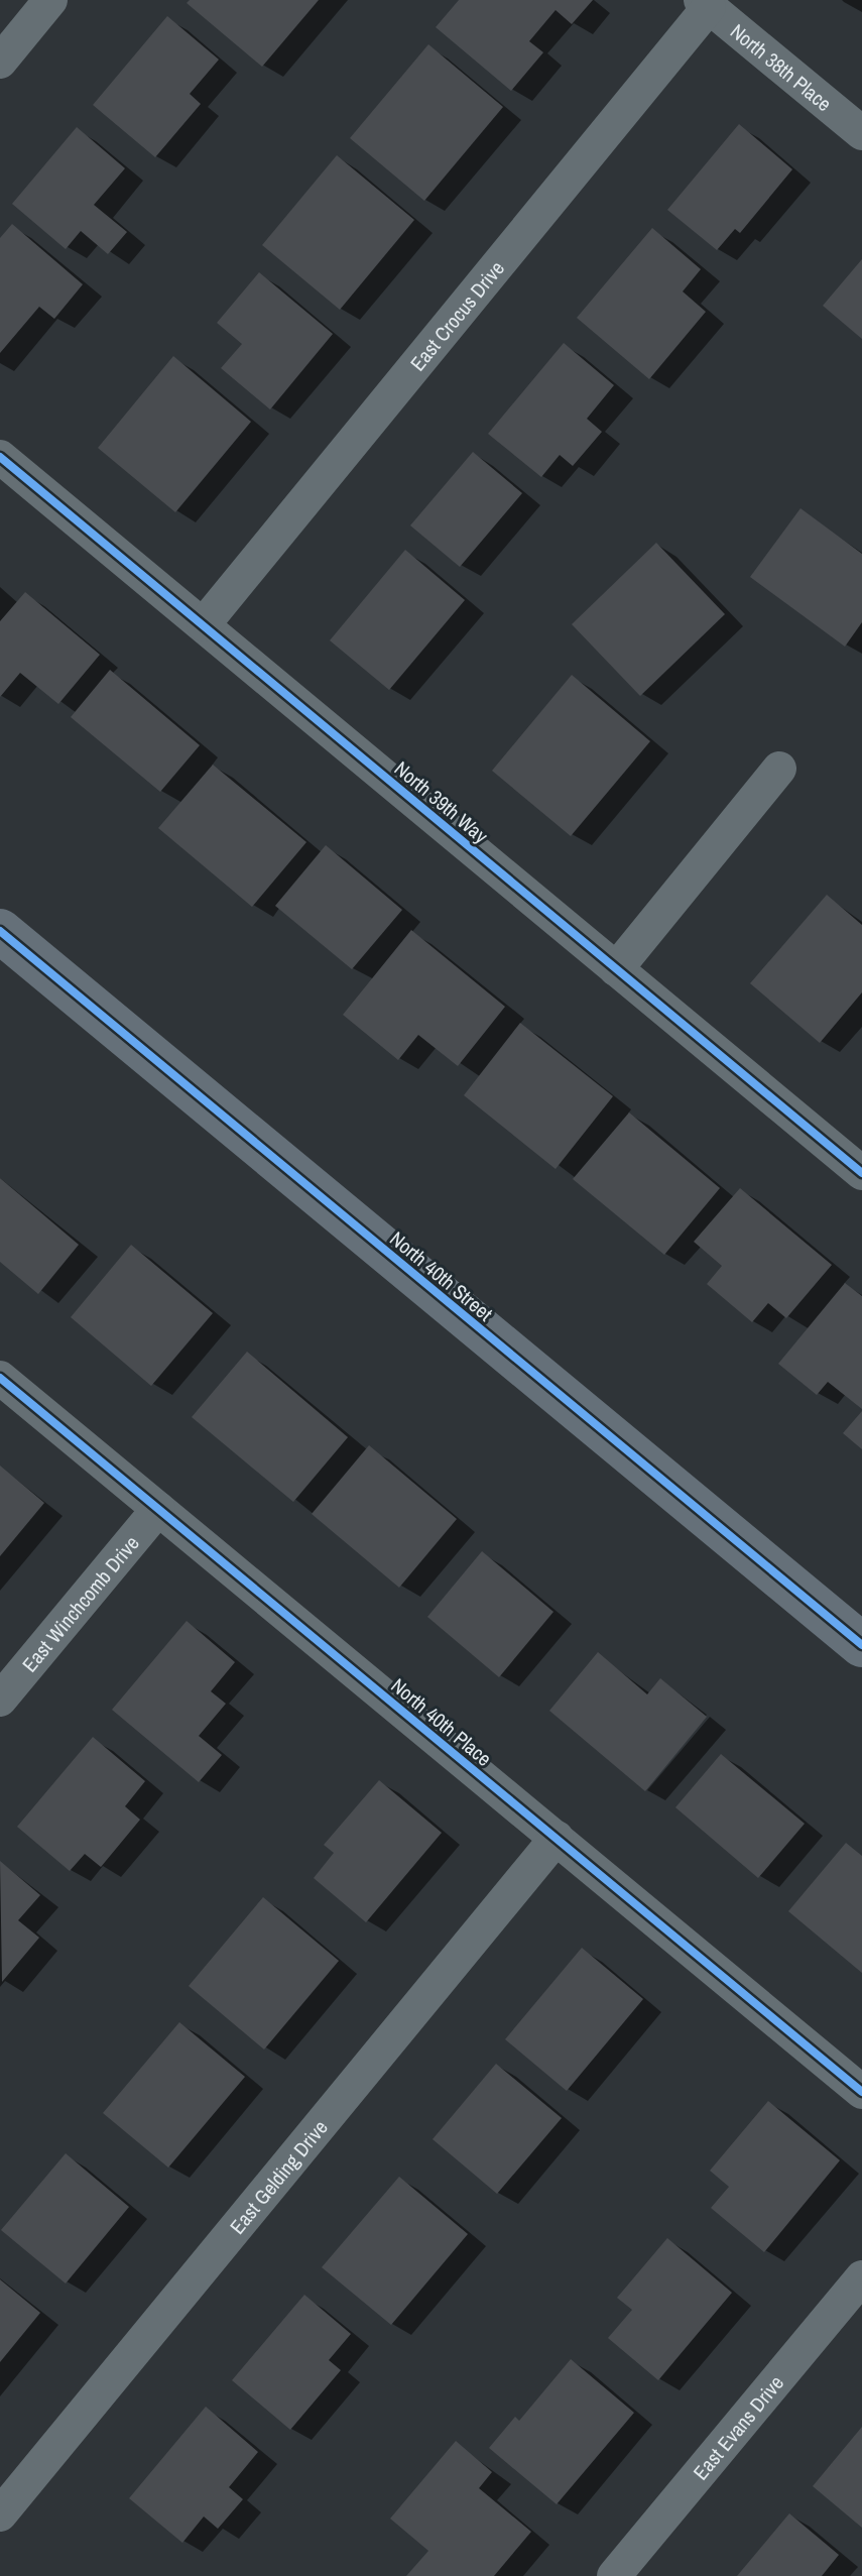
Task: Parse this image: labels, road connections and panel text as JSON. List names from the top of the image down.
{
  "streets": {
    "main road": ["North 40th Street"],
    "street": [
      "North 38th Place",
      "East Crocus Drive",
      "North 39th Way",
      "East Winchcomb Drive",
      "North 40th Place",
      "East Gelding Drive",
      "East Evans Drive"
    ]
  },
  "crossings": [
    ["North 38th Place", "East Crocus Drive"],
    ["East Crocus Drive", "North 39th Way"],
    ["East Winchcomb Drive", "North 40th Place"],
    ["North 40th Place", "East Gelding Drive"]
  ]
}
